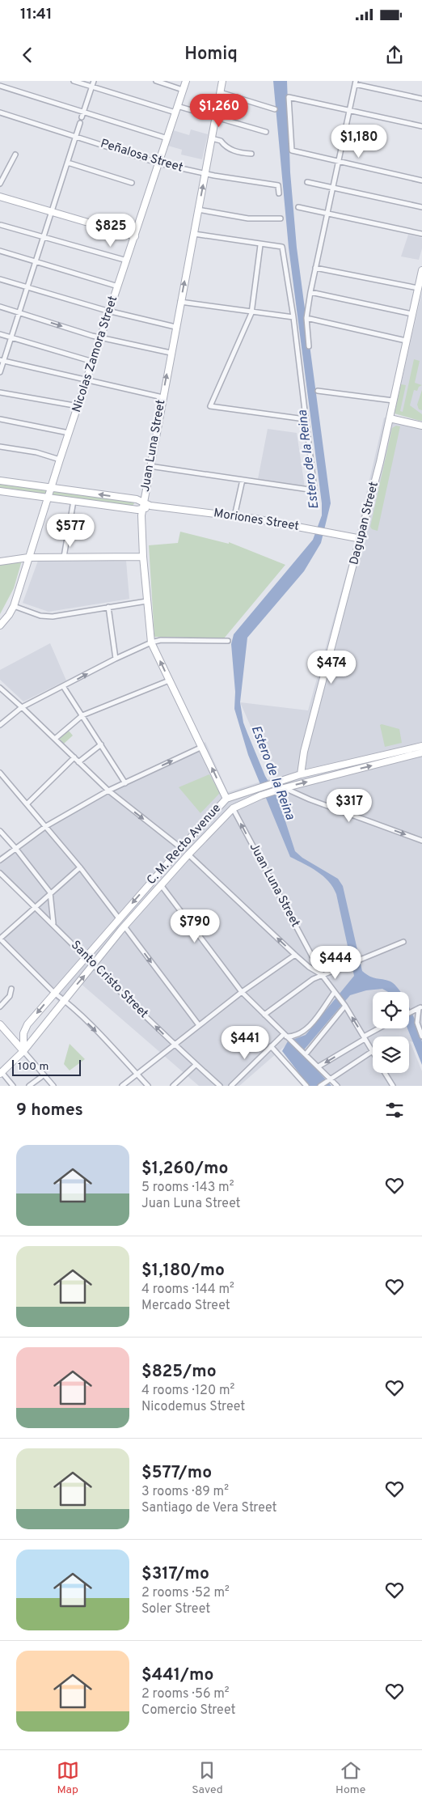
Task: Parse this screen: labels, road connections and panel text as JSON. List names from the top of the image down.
{
  "streets": {
    "main road": [
      "Nicolas Zamora Street",
      "Juan Luna Street",
      "Moriones Street",
      "Dagupan Street",
      "C. M. Recto Avenue"
    ],
    "street": ["Peñalosa Street", "Santo Cristo Street"]
  },
  "crossings": [
    ["Peñalosa Street", "Nicolas Zamora Street"],
    ["Peñalosa Street", "Juan Luna Street"],
    ["Nicolas Zamora Street", "Moriones Street"],
    ["Juan Luna Street", "Moriones Street"],
    ["Juan Luna Street", "C. M. Recto Avenue"],
    ["Moriones Street", "Dagupan Street"],
    ["Dagupan Street", "C. M. Recto Avenue"],
    ["C. M. Recto Avenue", "Santo Cristo Street"]
  ],
  "one_way": ["Juan Luna Street", "Santo Cristo Street"],
  "water": ["Estero de la Reina"],
  "scale_bar": "100 m",
  "page": {
    "status": "11:41",
    "header": "Homiq",
    "price": [
      "$1,260",
      "$1,180",
      "$825",
      "$577",
      "$474",
      "$317",
      "$790",
      "$444",
      "$441"
    ],
    "scale": "100 m",
    "heading": "9 homes",
    "list": [
      {
        "name": "$1,260/mo",
        "note": "5 rooms · 143 m² · Juan Luna Street"
      },
      {
        "name": "$1,180/mo",
        "note": "4 rooms · 144 m² · Mercado Street"
      },
      {
        "name": "$825/mo",
        "note": "4 rooms · 120 m² · Nicodemus Street"
      },
      {
        "name": "$577/mo",
        "note": "3 rooms · 89 m² · Santiago de Vera Street"
      },
      {
        "name": "$317/mo",
        "note": "2 rooms · 52 m² · Soler Street"
      },
      {
        "name": "$441/mo",
        "note": "2 rooms · 56 m² · Comercio Street"
      }
    ],
    "tabs": ["Map", "Saved", "Home"]
  }
}
